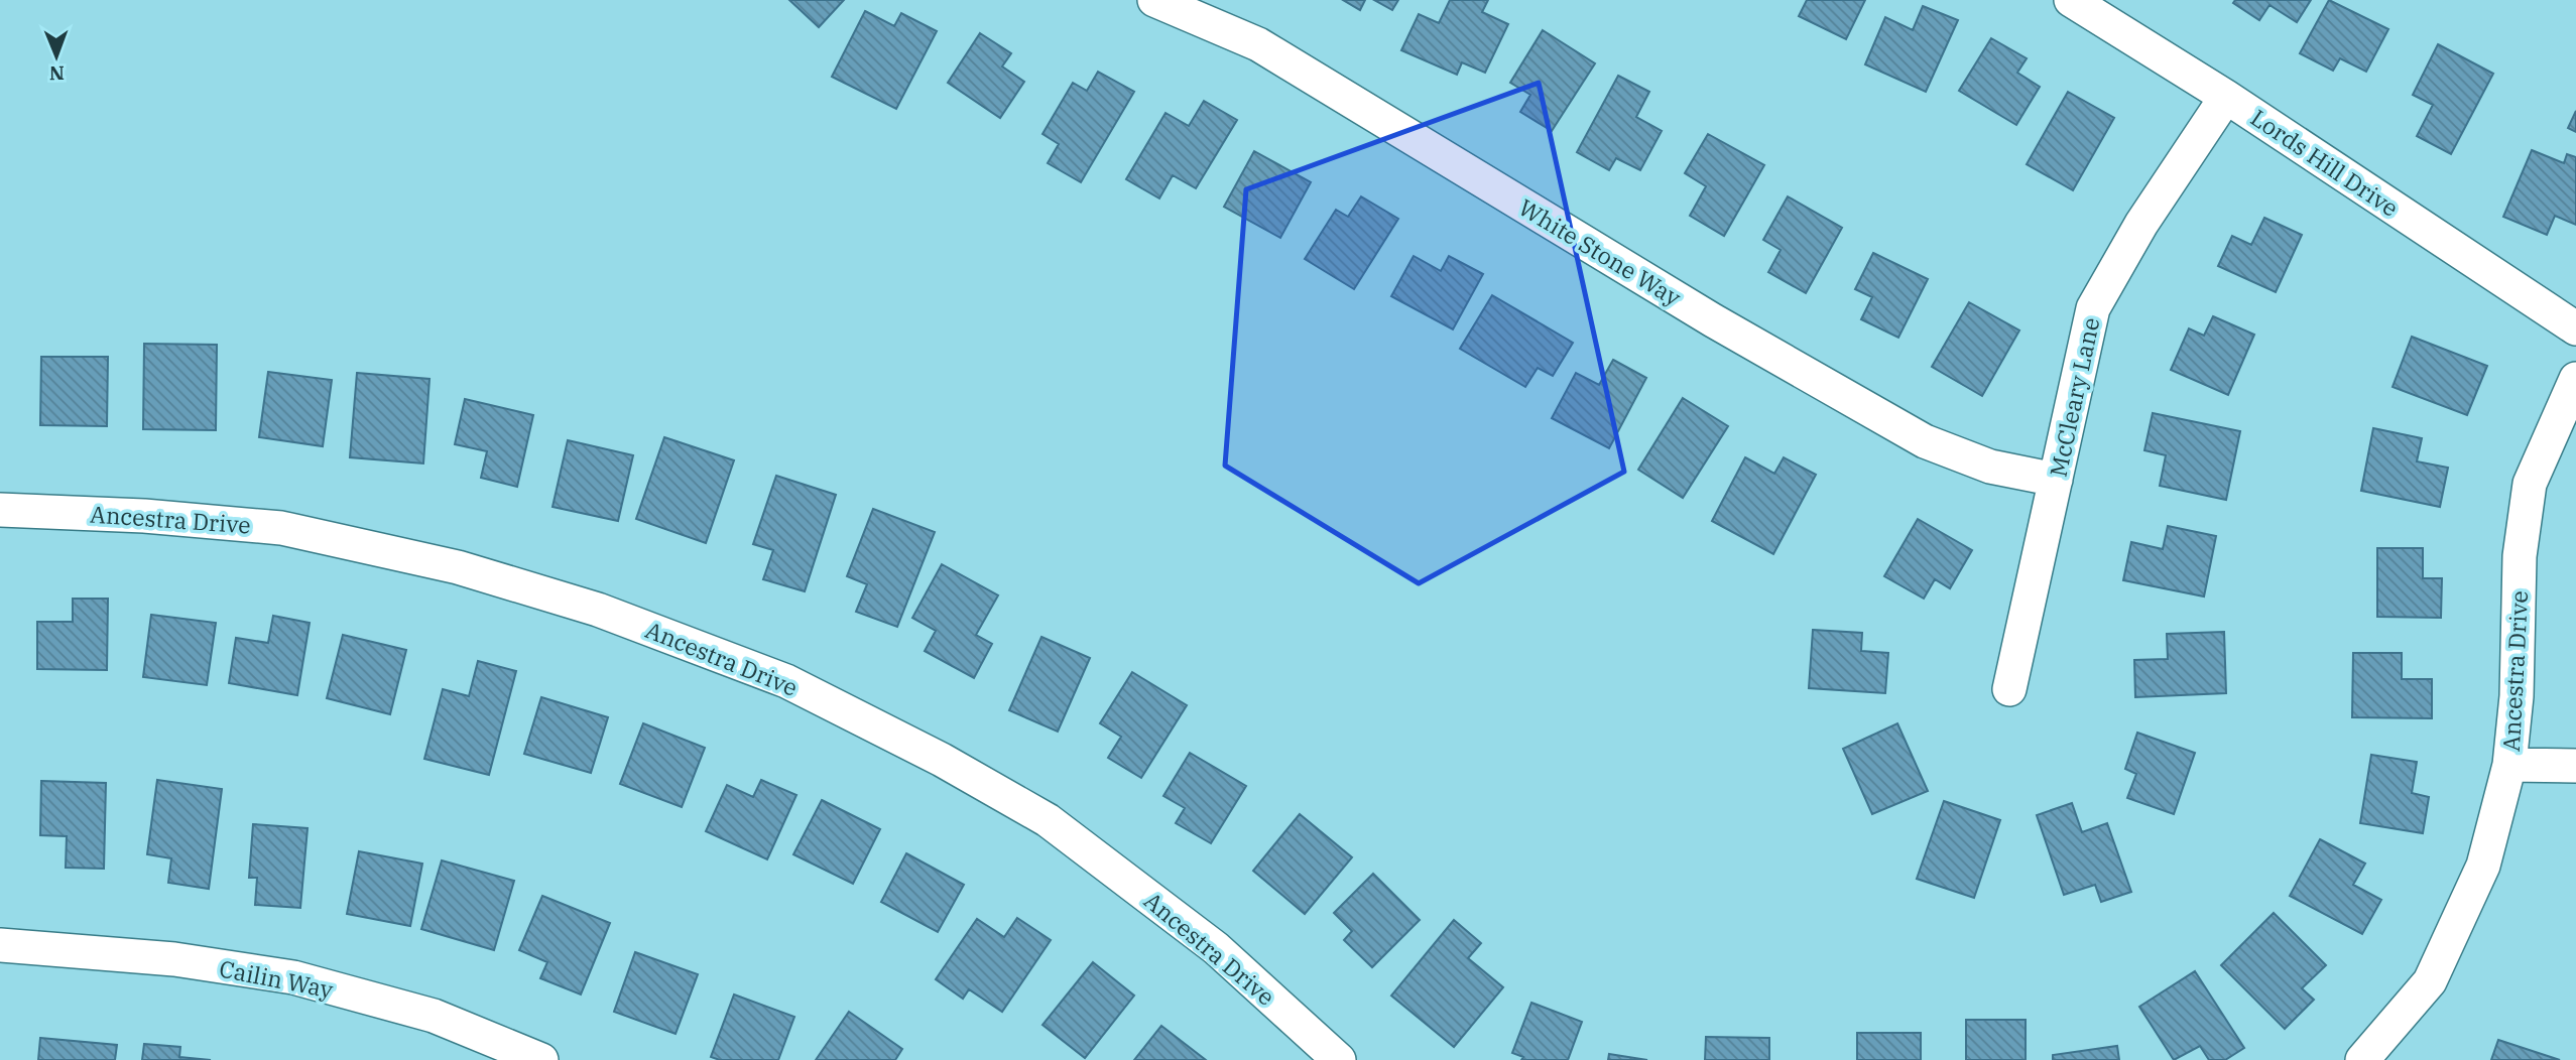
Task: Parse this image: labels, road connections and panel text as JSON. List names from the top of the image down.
{
  "streets": {
    "street": [
      "Lords Hill Drive",
      "White Stone Way",
      "McCleary Lane",
      "Ancestra Drive",
      "Cailin Way"
    ]
  },
  "crossings": [
    ["Lords Hill Drive", "McCleary Lane"],
    ["White Stone Way", "McCleary Lane"]
  ],
  "north": "bottom"
}
